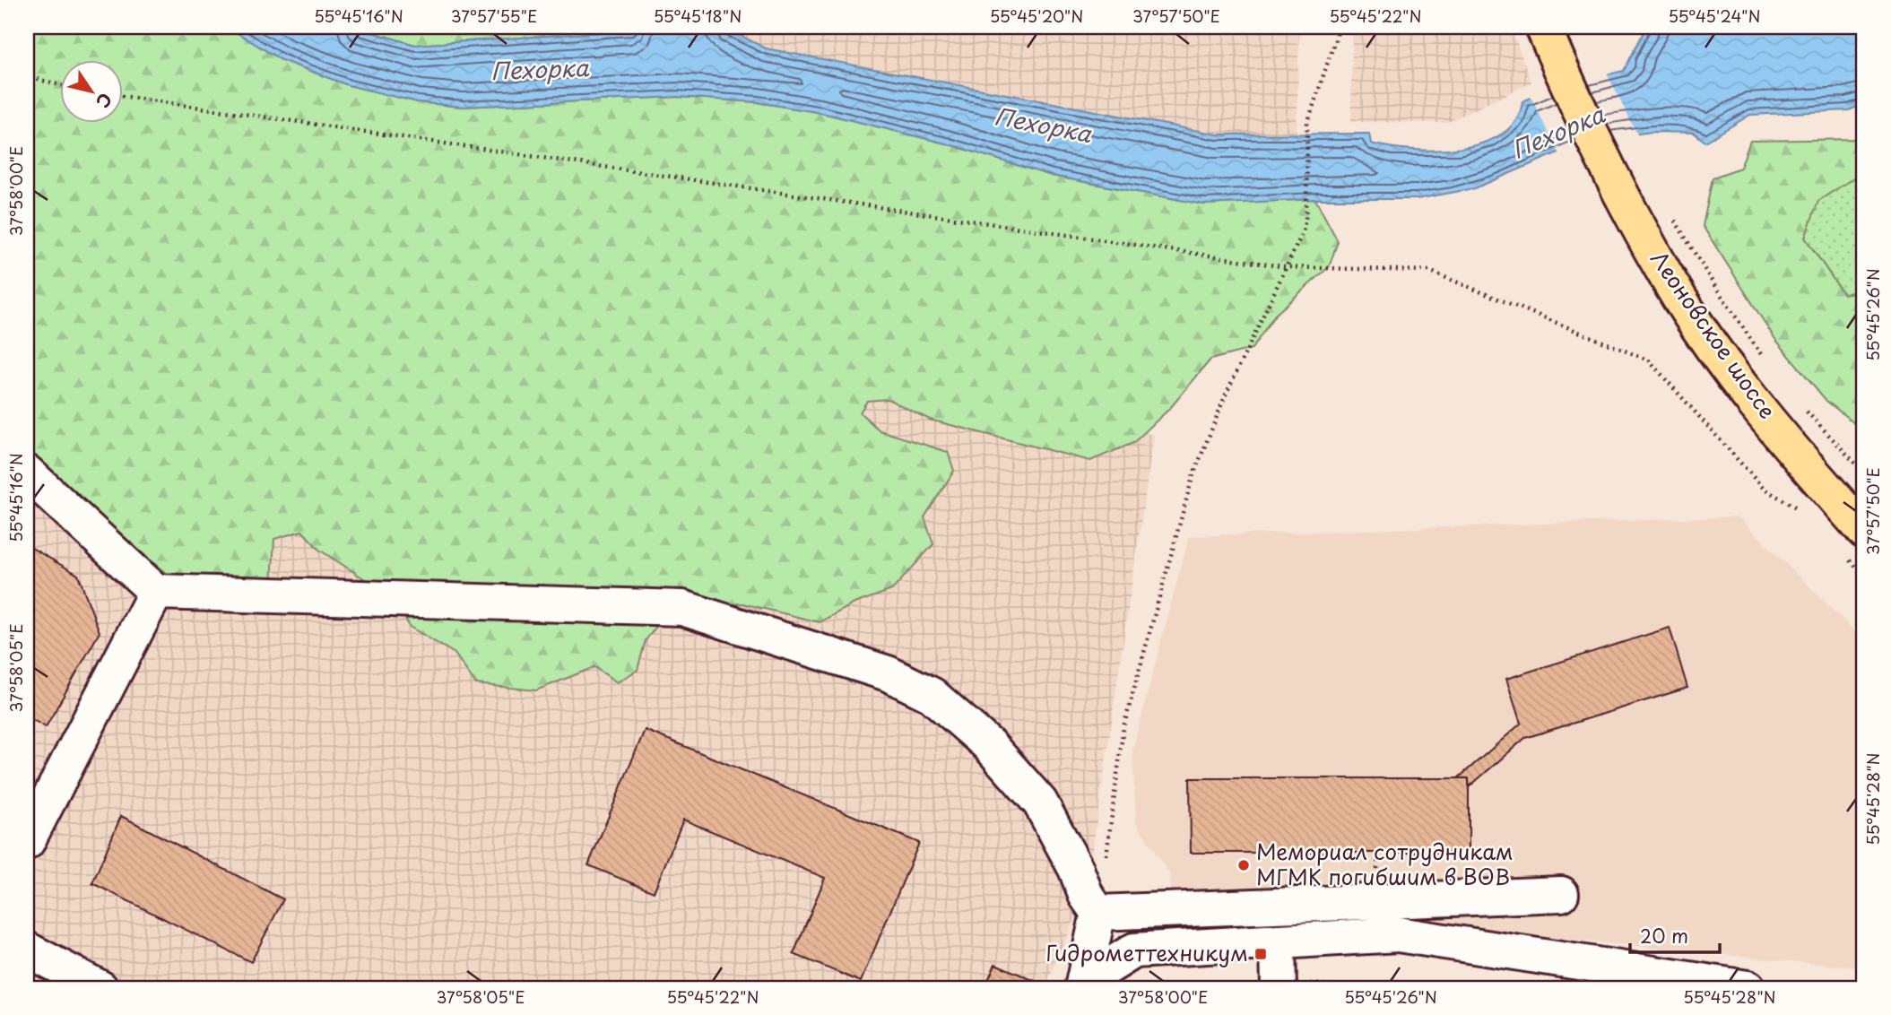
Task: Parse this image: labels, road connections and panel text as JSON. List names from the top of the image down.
{
  "streets": {
    "main road": ["Леоновское шоссе"]
  },
  "water": ["Пехорка"],
  "places": {
    "other": ["Мемориал сотрудникам МГМК погибшим в ВОВ"],
    "transit": ["Гидрометтехникум"]
  },
  "scale_bar": "20 m",
  "north": "bottom right",
  "coordinates": [
    "55°45'16\"N",
    "37°57'55\"E",
    "55°45'18\"N",
    "55°45'20\"N",
    "37°57'50\"E",
    "55°45'22\"N",
    "55°45'24\"N",
    "37°58'00\"E",
    "55°45'26\"N",
    "37°58'05\"E",
    "55°45'28\"N"
  ]
}
